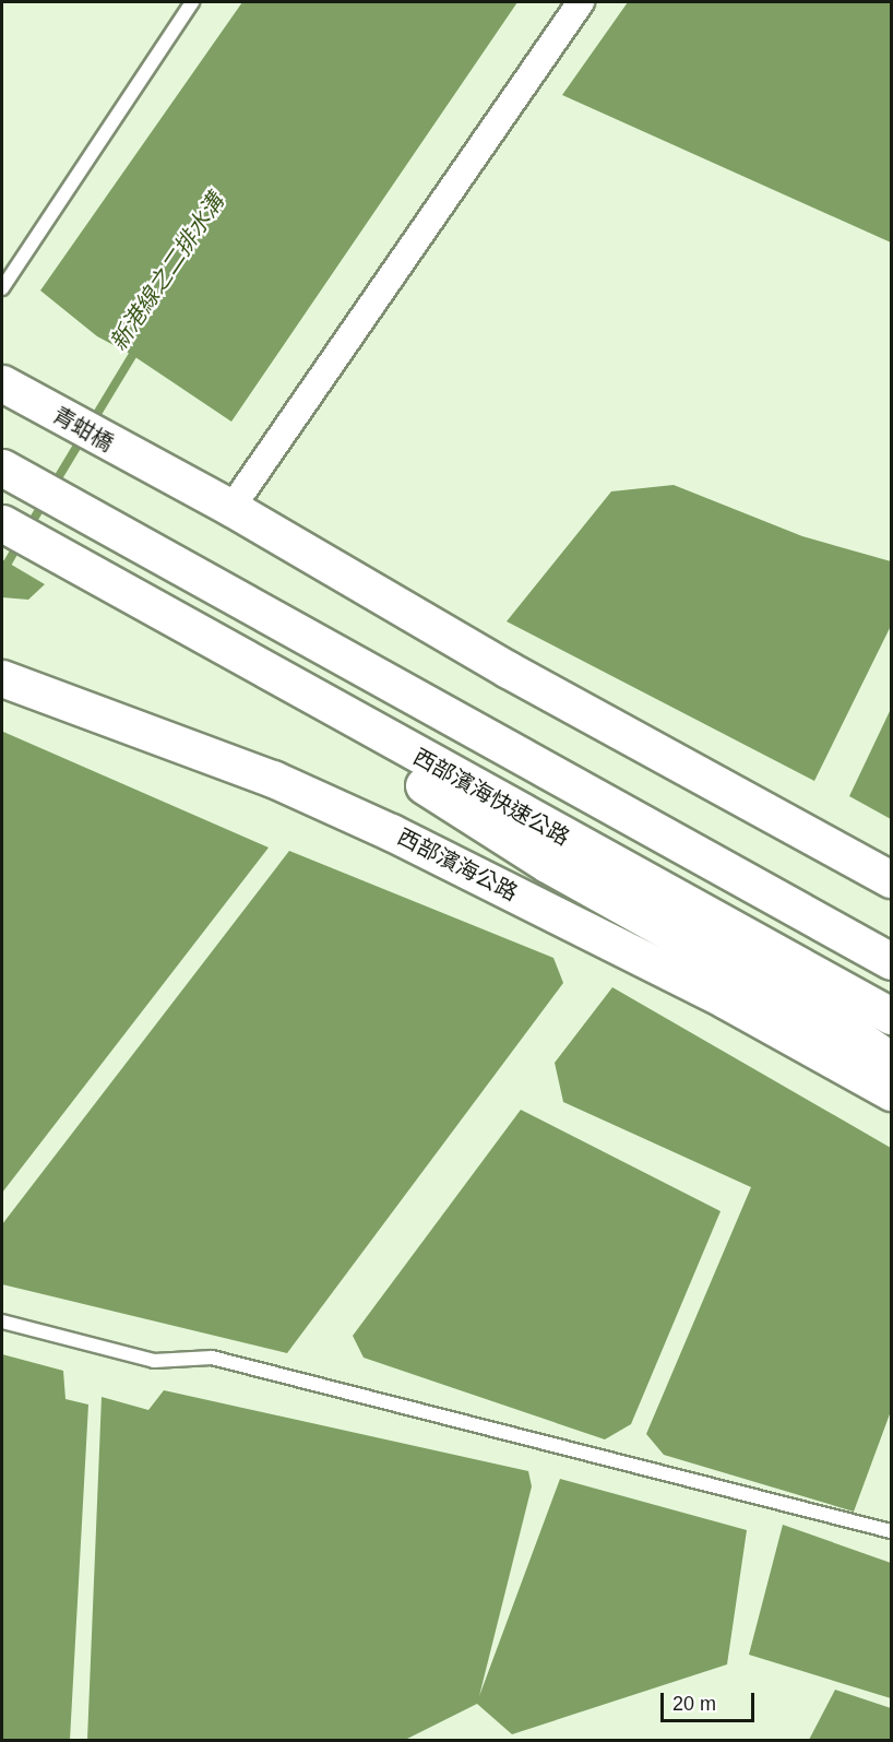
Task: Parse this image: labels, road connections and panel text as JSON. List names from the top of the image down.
{
  "streets": {
    "main road": ["青蚶橋", "西部濱海快速公路", "西部濱海公路"]
  },
  "water": ["新港線之二排水溝"],
  "scale_bar": "20 m"
}
